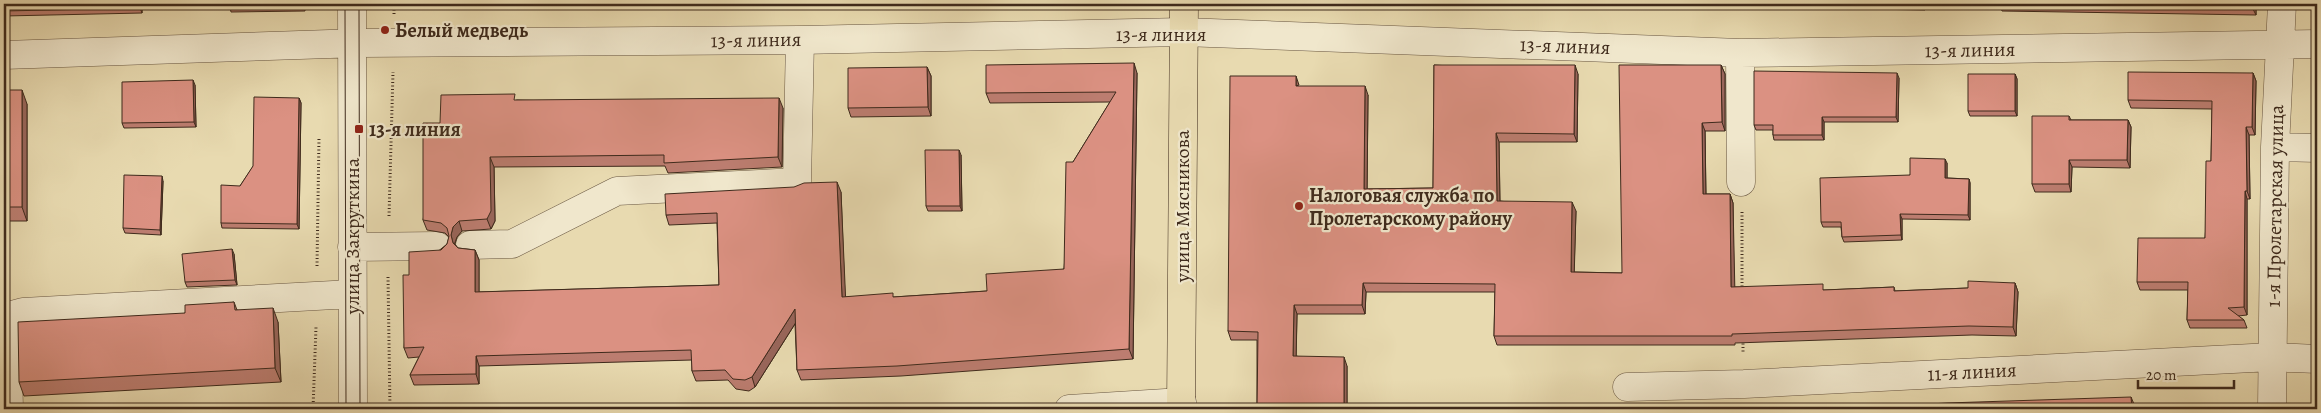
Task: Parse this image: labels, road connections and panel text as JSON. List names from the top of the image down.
{
  "streets": {
    "main road": ["улица Мясникова"],
    "street": [
      "13-я линия",
      "1-я Пролетарская улица",
      "улица Закруткина",
      "11-я линия"
    ]
  },
  "crossings": [
    ["13-я линия", "улица Мясникова"],
    ["13-я линия", "1-я Пролетарская улица"],
    ["13-я линия", "улица Закруткина"],
    ["1-я Пролетарская улица", "11-я линия"]
  ],
  "places": {
    "other": ["Белый медведь", "Налоговая служба по Пролетарскому району"],
    "transit": ["13-я линия"]
  },
  "scale_bar": "20 m"
}
